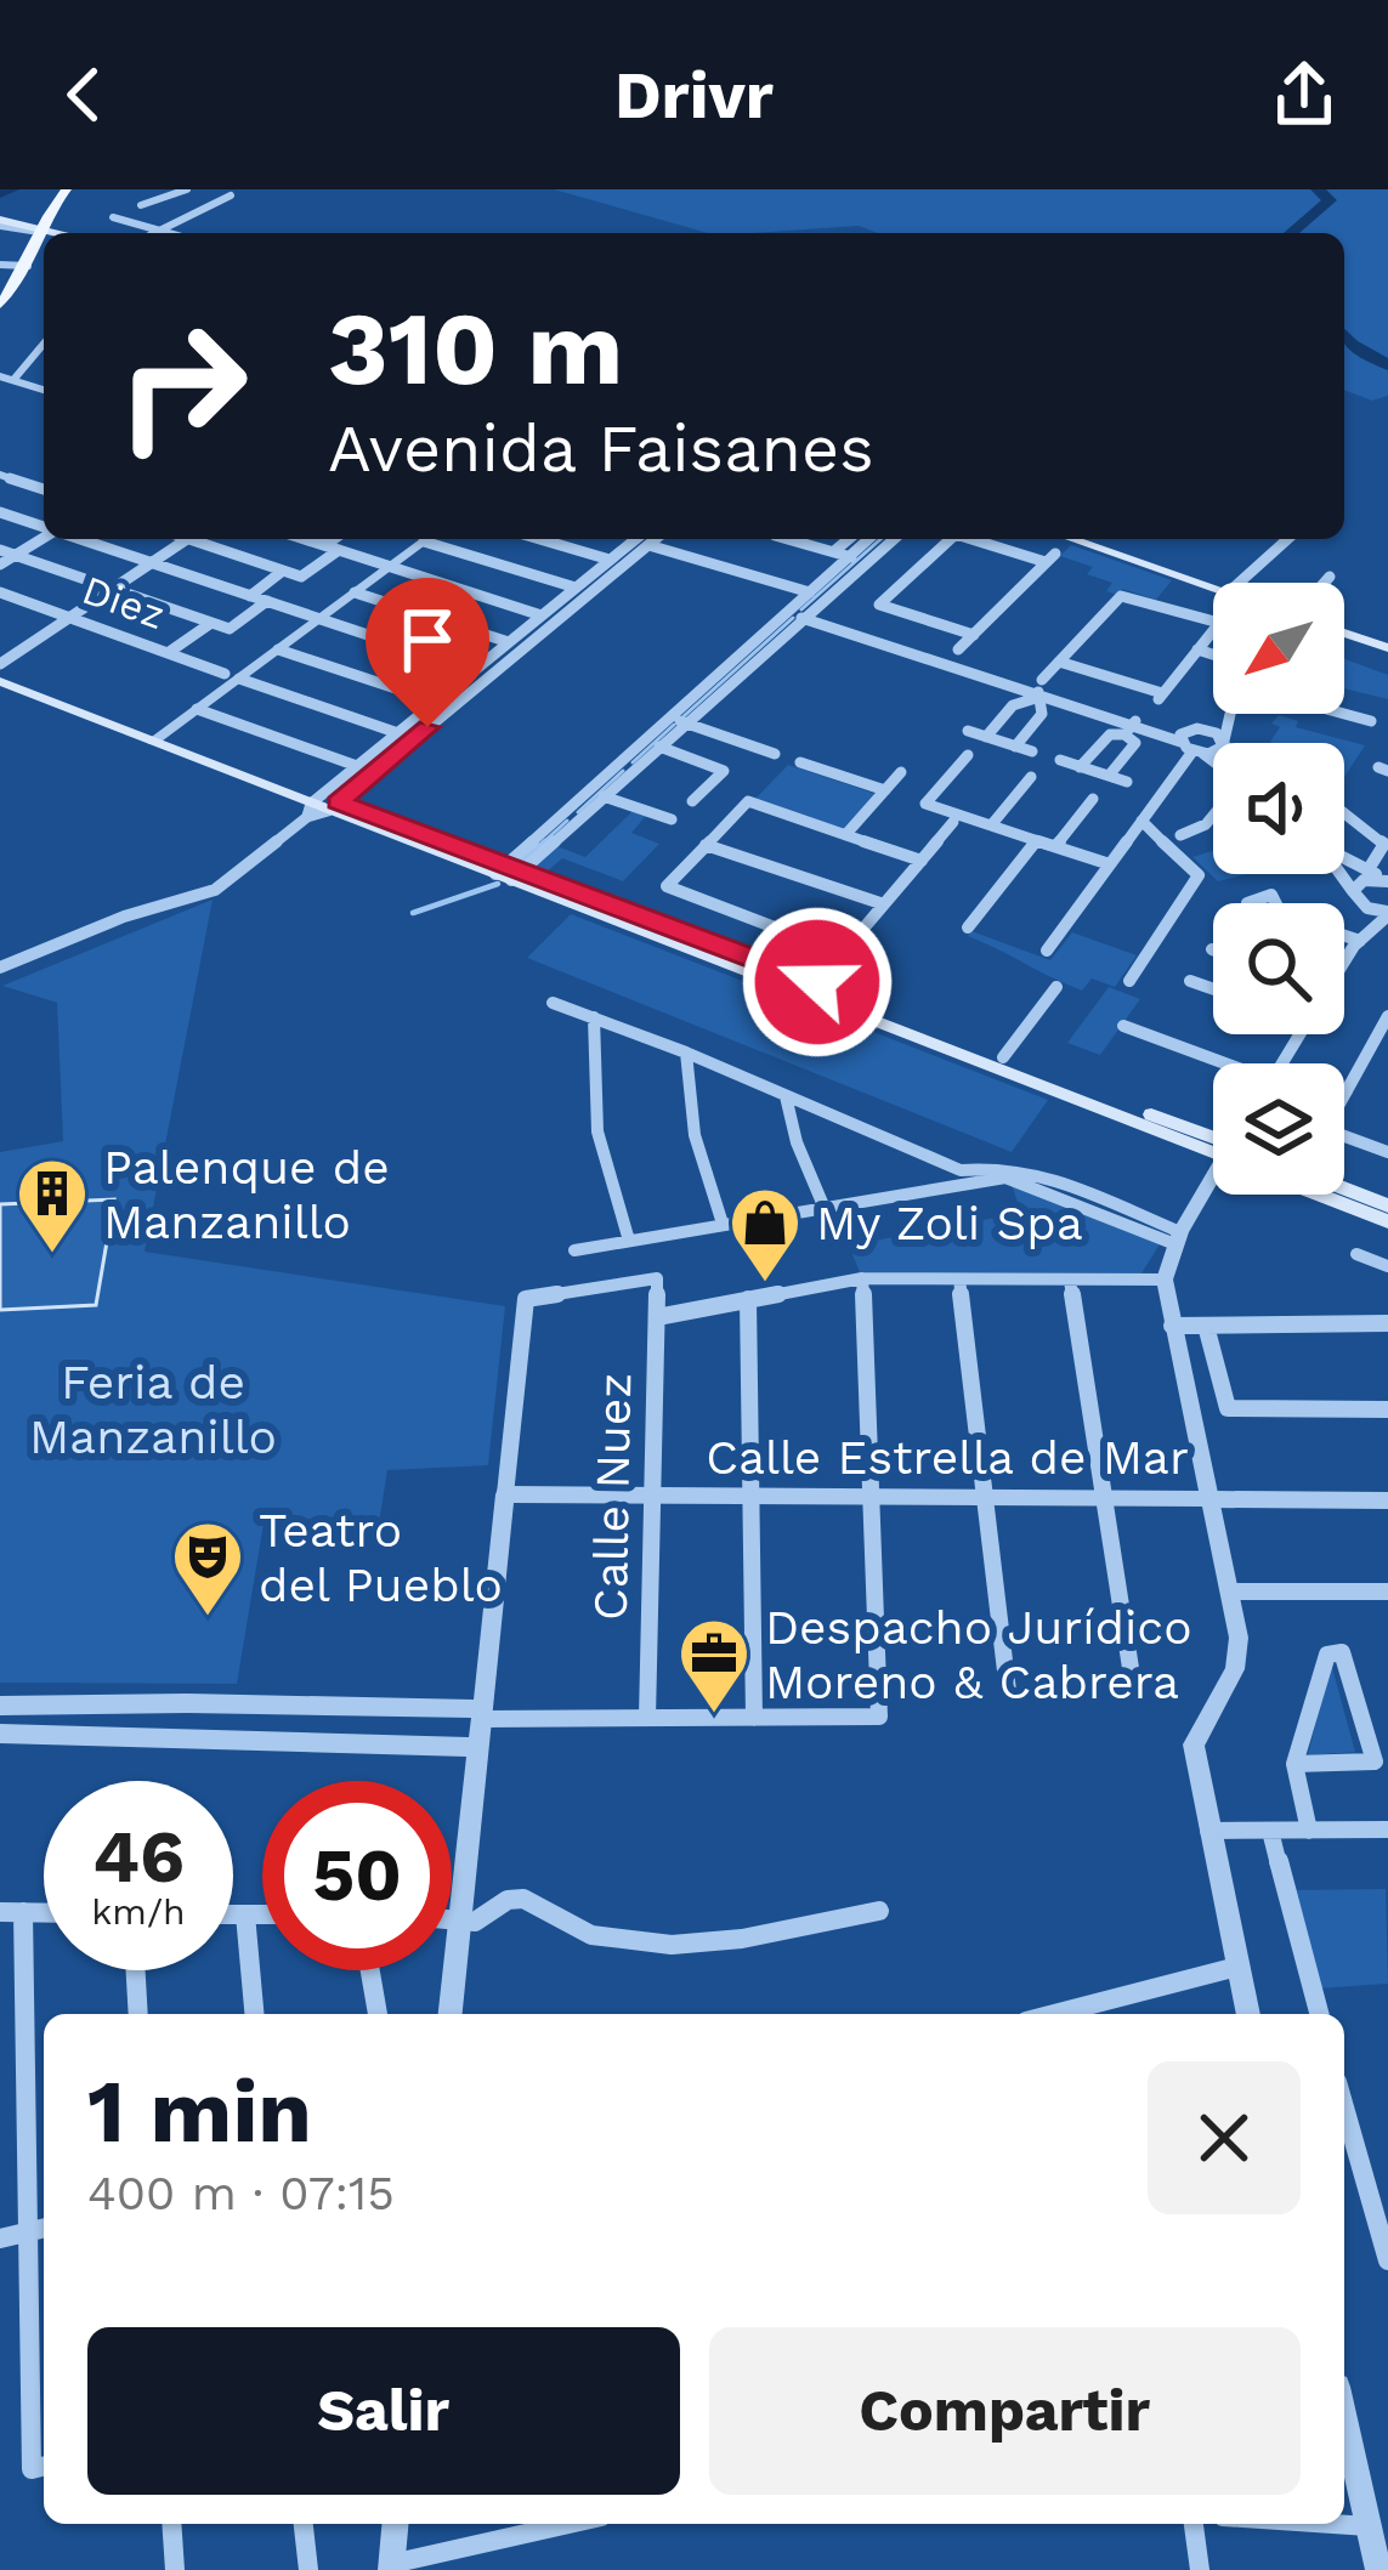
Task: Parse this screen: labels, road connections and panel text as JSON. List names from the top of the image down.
{
  "streets": {
    "street": ["Diez", "Calle Estrella de Mar", "Calle Nuez"]
  },
  "crossings": [
    ["Calle Estrella de Mar", "Calle Nuez"]
  ],
  "parks": ["Feria de Manzanillo"],
  "places": {
    "building": ["Palenque de Manzanillo"],
    "shop": ["My Zoli Spa"],
    "theatre": ["Teatro del Pueblo"],
    "office": ["Despacho Jurídico Moreno & Cabrera"]
  },
  "north": "bottom left",
  "page": {
    "header": "Drivr",
    "turn": ["310 m", "Avenida Faisanes"],
    "speed": "46 km/h",
    "limit": "50",
    "heading": ["1 min", "400 m · 07:15"],
    "buttons": ["Salir", "Compartir"]
  }
}
